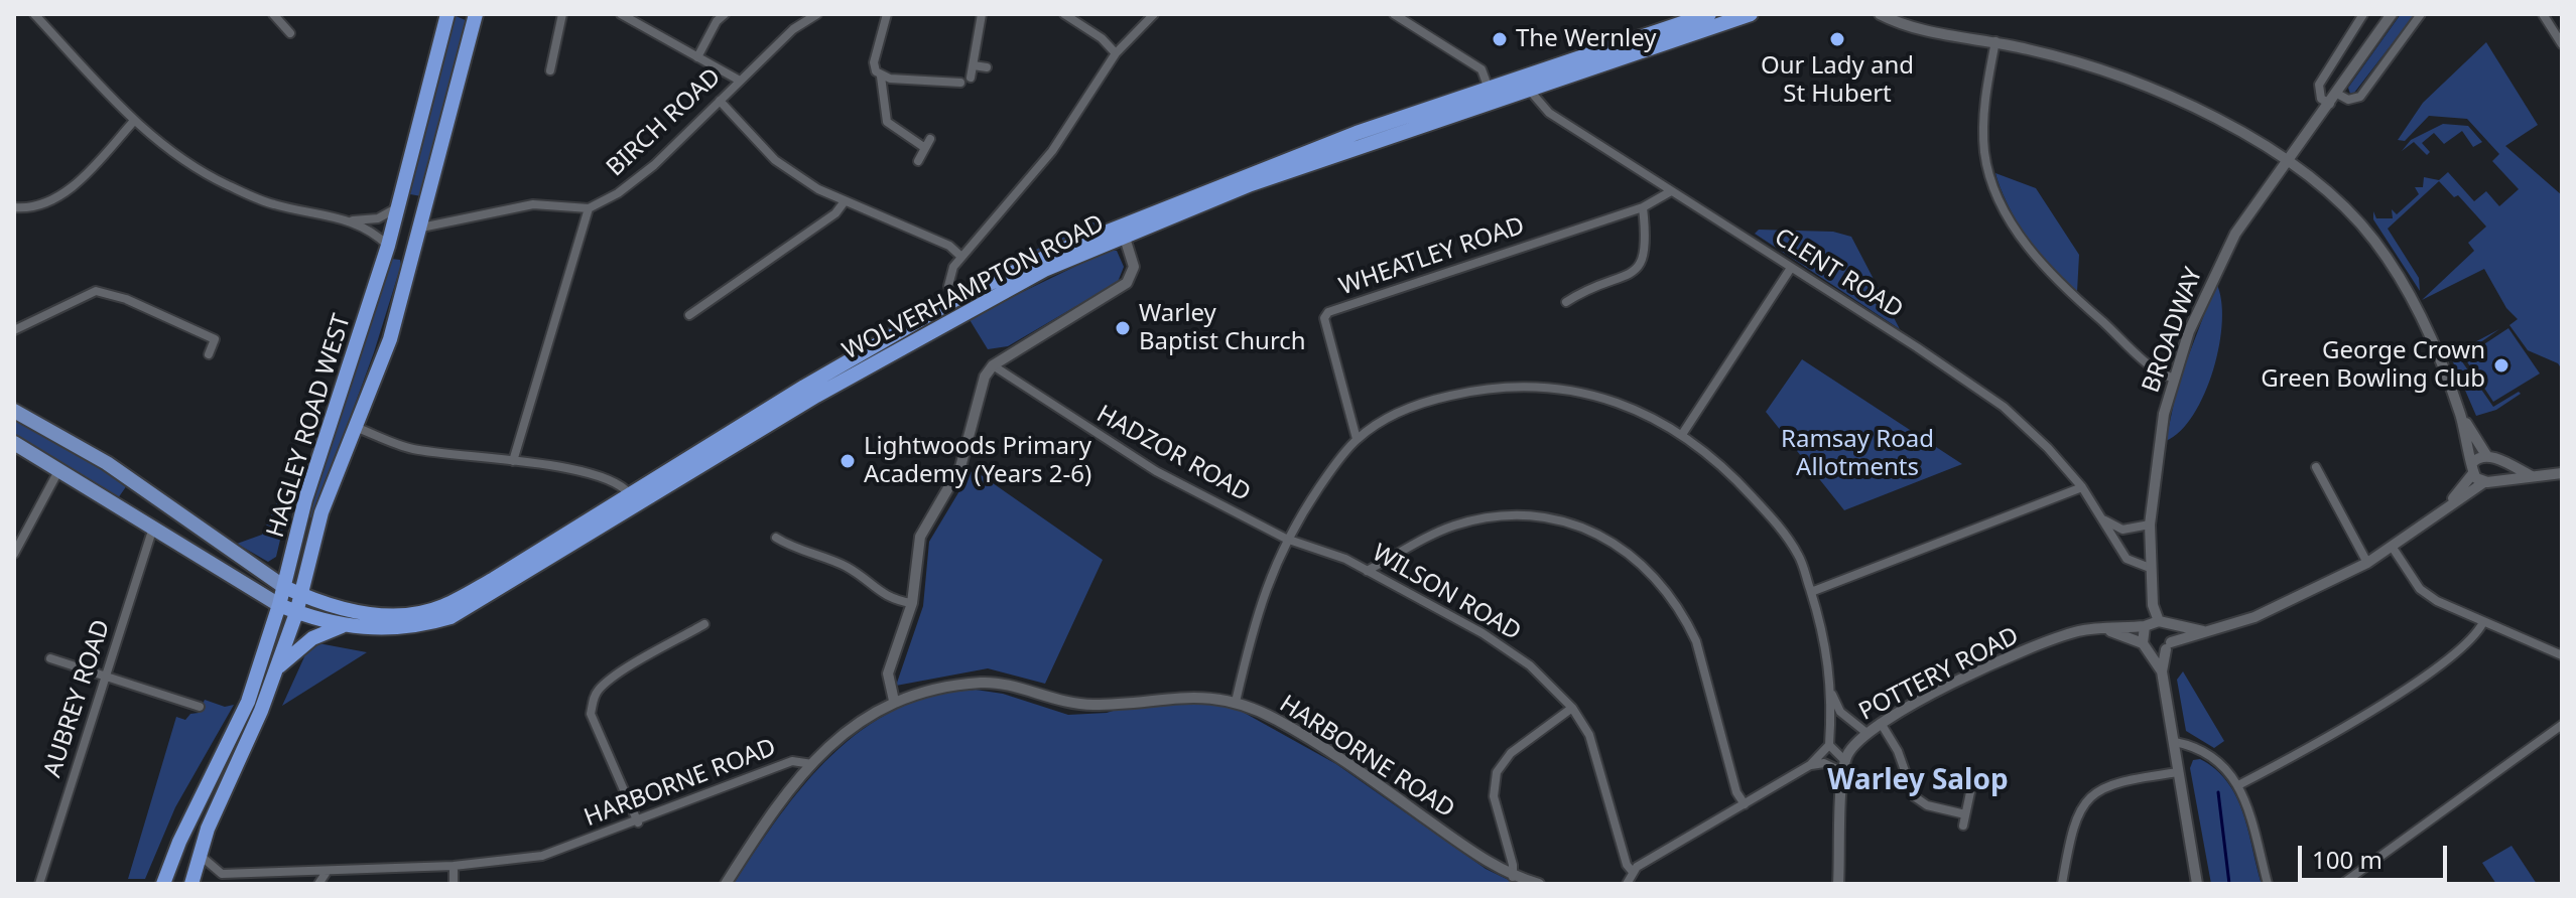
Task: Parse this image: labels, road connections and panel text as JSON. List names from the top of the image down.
{
  "streets": {
    "highway": ["WOLVERHAMPTON ROAD", "HAGLEY ROAD WEST"],
    "street": [
      "BIRCH ROAD",
      "WHEATLEY ROAD",
      "CLENT ROAD",
      "BROADWAY",
      "HADZOR ROAD",
      "WILSON ROAD",
      "POTTERY ROAD",
      "AUBREY ROAD",
      "HARBORNE ROAD"
    ]
  },
  "crossings": [
    ["WHEATLEY ROAD", "CLENT ROAD"],
    ["CLENT ROAD", "WOLVERHAMPTON ROAD"],
    ["CLENT ROAD", "BROADWAY"],
    ["WOLVERHAMPTON ROAD", "HAGLEY ROAD WEST"],
    ["BROADWAY", "POTTERY ROAD"],
    ["HAGLEY ROAD WEST", "HARBORNE ROAD"],
    ["HADZOR ROAD", "WILSON ROAD"]
  ],
  "districts": ["Warley Salop"],
  "parks": ["Ramsay Road Allotments"],
  "places": [
    "The Wernley",
    "Our Lady and St Hubert",
    "Warley Baptist Church",
    "George Crown Green Bowling Club",
    "Lightwoods Primary Academy (Years 2-6)"
  ],
  "scale_bar": "100 m"
}
